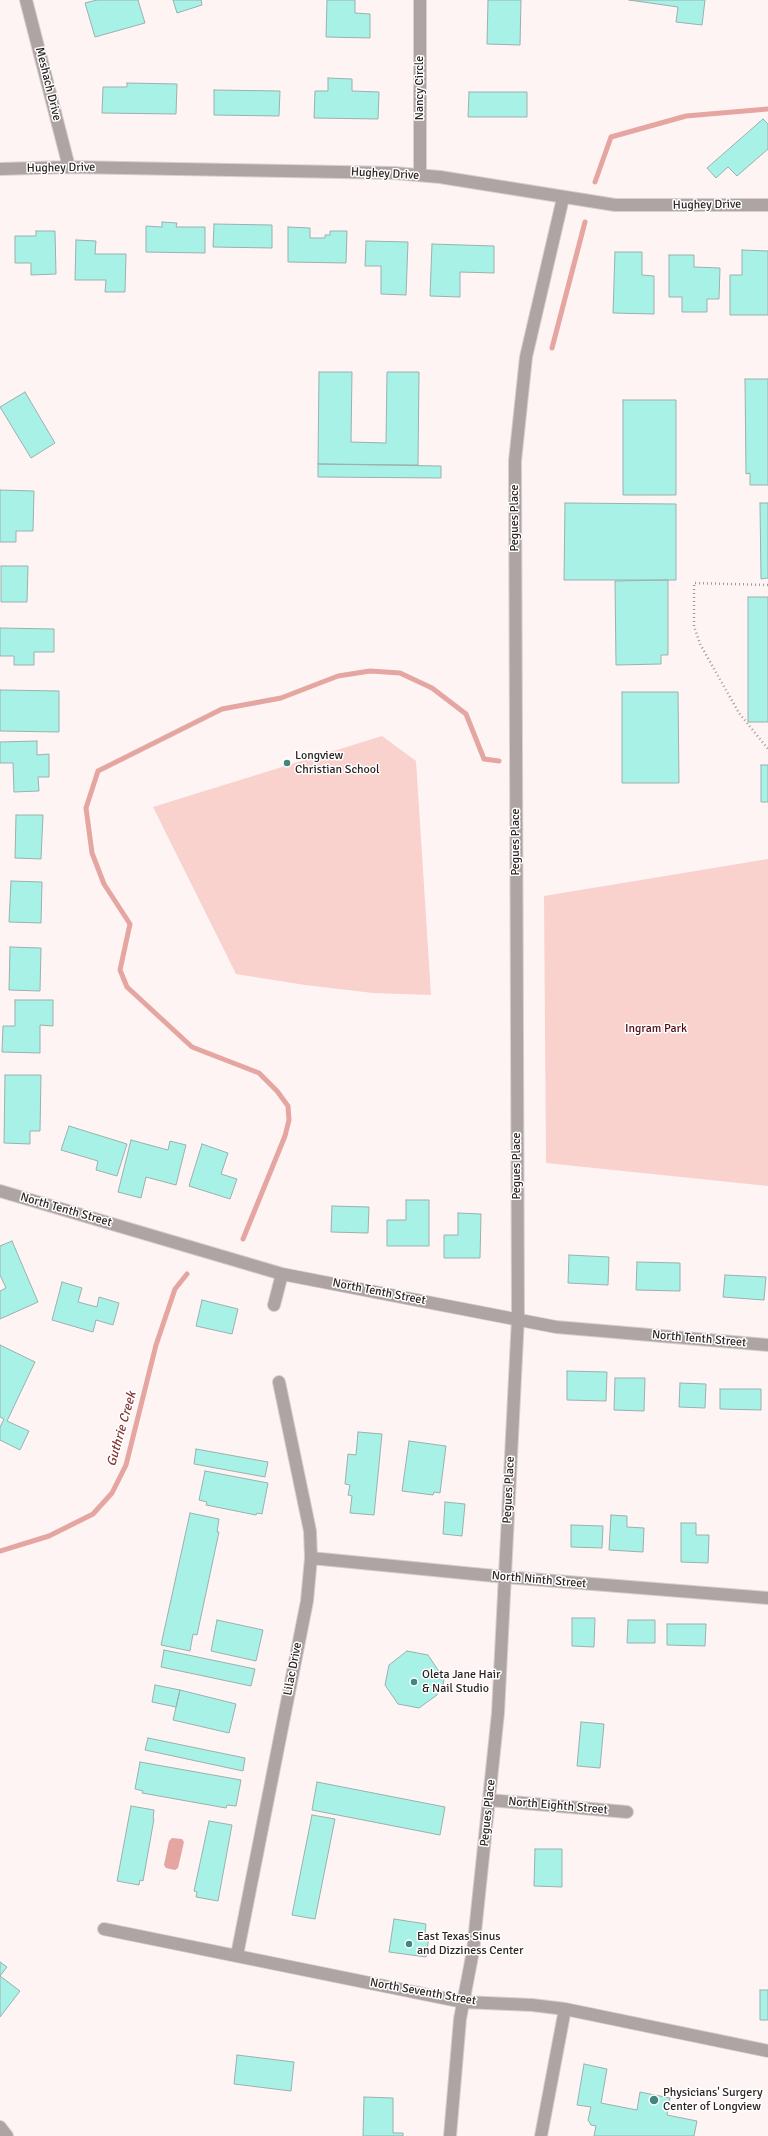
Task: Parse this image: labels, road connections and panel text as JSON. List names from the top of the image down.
{
  "streets": {
    "street": [
      "Meshach Drive",
      "Nancy Circle",
      "Hughey Drive",
      "Pegues Place",
      "North Tenth Street",
      "North Ninth Street",
      "Lilac Drive",
      "North Eighth Street",
      "North Seventh Street"
    ]
  },
  "crossings": [
    ["Meshach Drive", "Hughey Drive"],
    ["Nancy Circle", "Hughey Drive"],
    ["Hughey Drive", "Pegues Place"],
    ["Pegues Place", "North Tenth Street"],
    ["Pegues Place", "North Ninth Street"],
    ["Pegues Place", "North Eighth Street"],
    ["Pegues Place", "North Seventh Street"],
    ["North Ninth Street", "Lilac Drive"],
    ["Lilac Drive", "North Seventh Street"]
  ],
  "water": ["Guthrie Creek"],
  "parks": ["Ingram Park"],
  "places": [
    "Longview Christian School",
    "Oleta Jane Hair & Nail Studio",
    "East Texas Sinus and Dizziness Center",
    "Physicians' Surgery Center of Longview"
  ]
}
